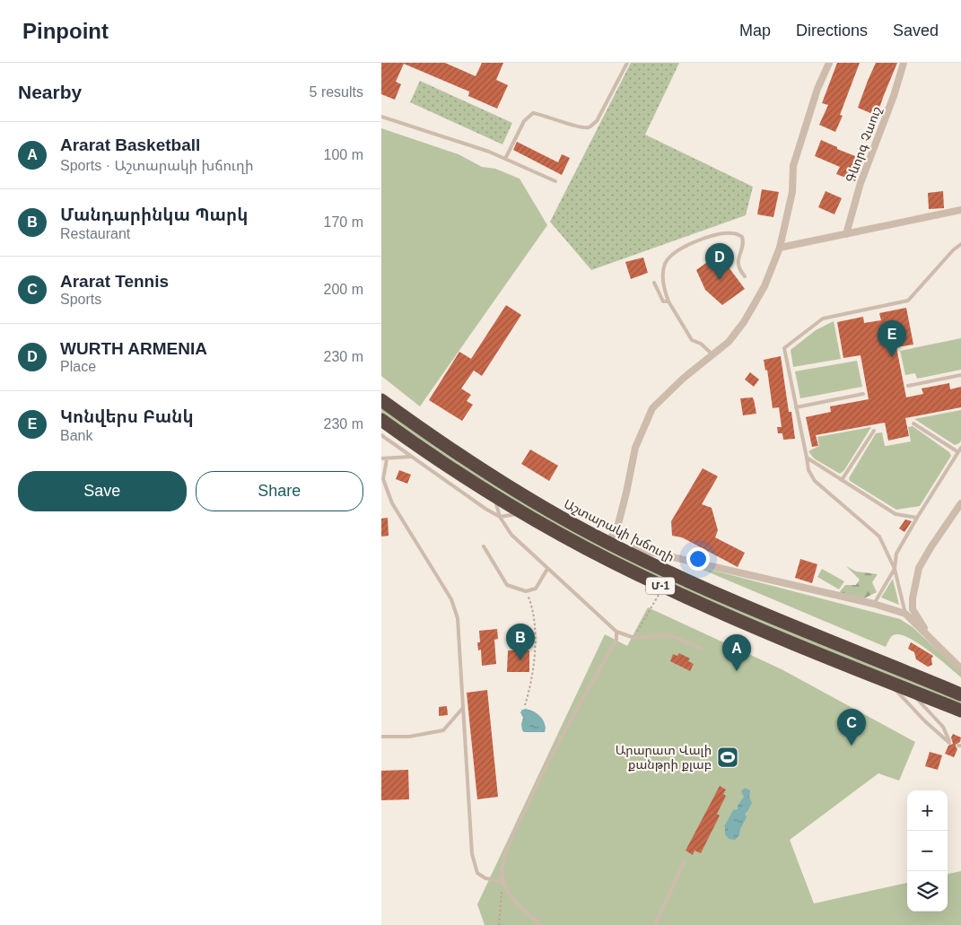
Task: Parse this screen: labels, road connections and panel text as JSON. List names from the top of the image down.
{
  "streets": {
    "highway": ["Աշտարակի խճուղի", "Մ-1"],
    "street": ["Գևորգ Չաուշ"]
  },
  "places": {
    "sports": ["Արարատ Վալի քանթրի քլաբ"]
  },
  "page": {
    "header": "Pinpoint",
    "nav": ["Map", "Directions", "Saved"],
    "heading": ["Nearby", "5 results"],
    "list": [
      {
        "mark": "A",
        "name": "Ararat Basketball",
        "note": "Sports · Աշտարակի խճուղի",
        "value": "100 m"
      },
      {
        "mark": "B",
        "name": "Մանդարինկա Պարկ",
        "note": "Restaurant",
        "value": "170 m"
      },
      {
        "mark": "C",
        "name": "Ararat Tennis",
        "note": "Sports",
        "value": "200 m"
      },
      {
        "mark": "D",
        "name": "WURTH ARMENIA",
        "note": "Place",
        "value": "230 m"
      },
      {
        "mark": "E",
        "name": "Կոնվերս Բանկ",
        "note": "Bank",
        "value": "230 m"
      }
    ],
    "pins": [
      "D",
      "E",
      "B",
      "A",
      "C"
    ],
    "buttons": ["Save", "Share"],
    "map_buttons": ["+", "−"]
  }
}
